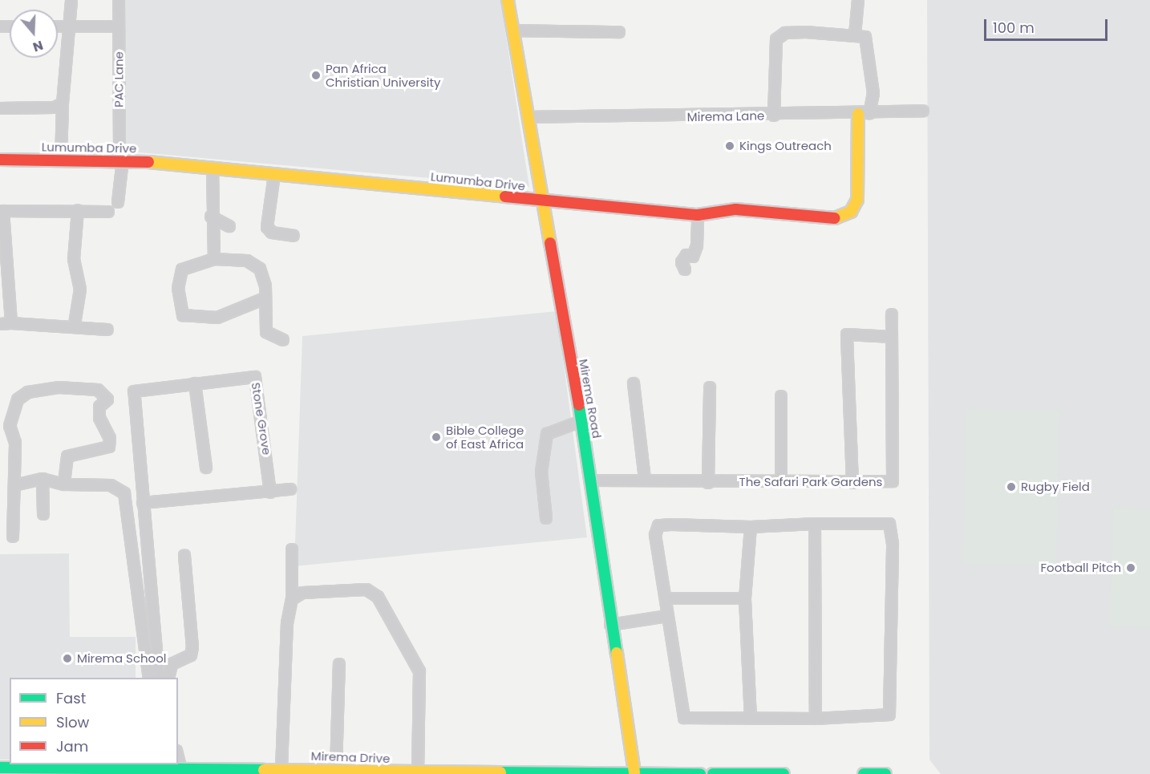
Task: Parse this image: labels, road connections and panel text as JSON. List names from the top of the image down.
{
  "streets": {
    "street": [
      "PAC Lane",
      "Mirema Lane",
      "Lumumba Drive",
      "Mirema Road",
      "Stone Grove",
      "The Safari Park Gardens",
      "Mirema Drive"
    ]
  },
  "crossings": [
    ["PAC Lane", "Lumumba Drive"],
    ["Mirema Lane", "Lumumba Drive"],
    ["Mirema Lane", "Mirema Road"],
    ["Lumumba Drive", "Mirema Road"],
    ["Mirema Road", "The Safari Park Gardens"],
    ["Mirema Road", "Mirema Drive"]
  ],
  "places": [
    "Pan Africa Christian University",
    "Kings Outreach",
    "Bible College of East Africa",
    "Rugby Field",
    "Football Pitch",
    "Mirema School"
  ],
  "legend": ["Fast", "Slow", "Jam"],
  "scale_bar": "100 m",
  "north": "bottom"
}
